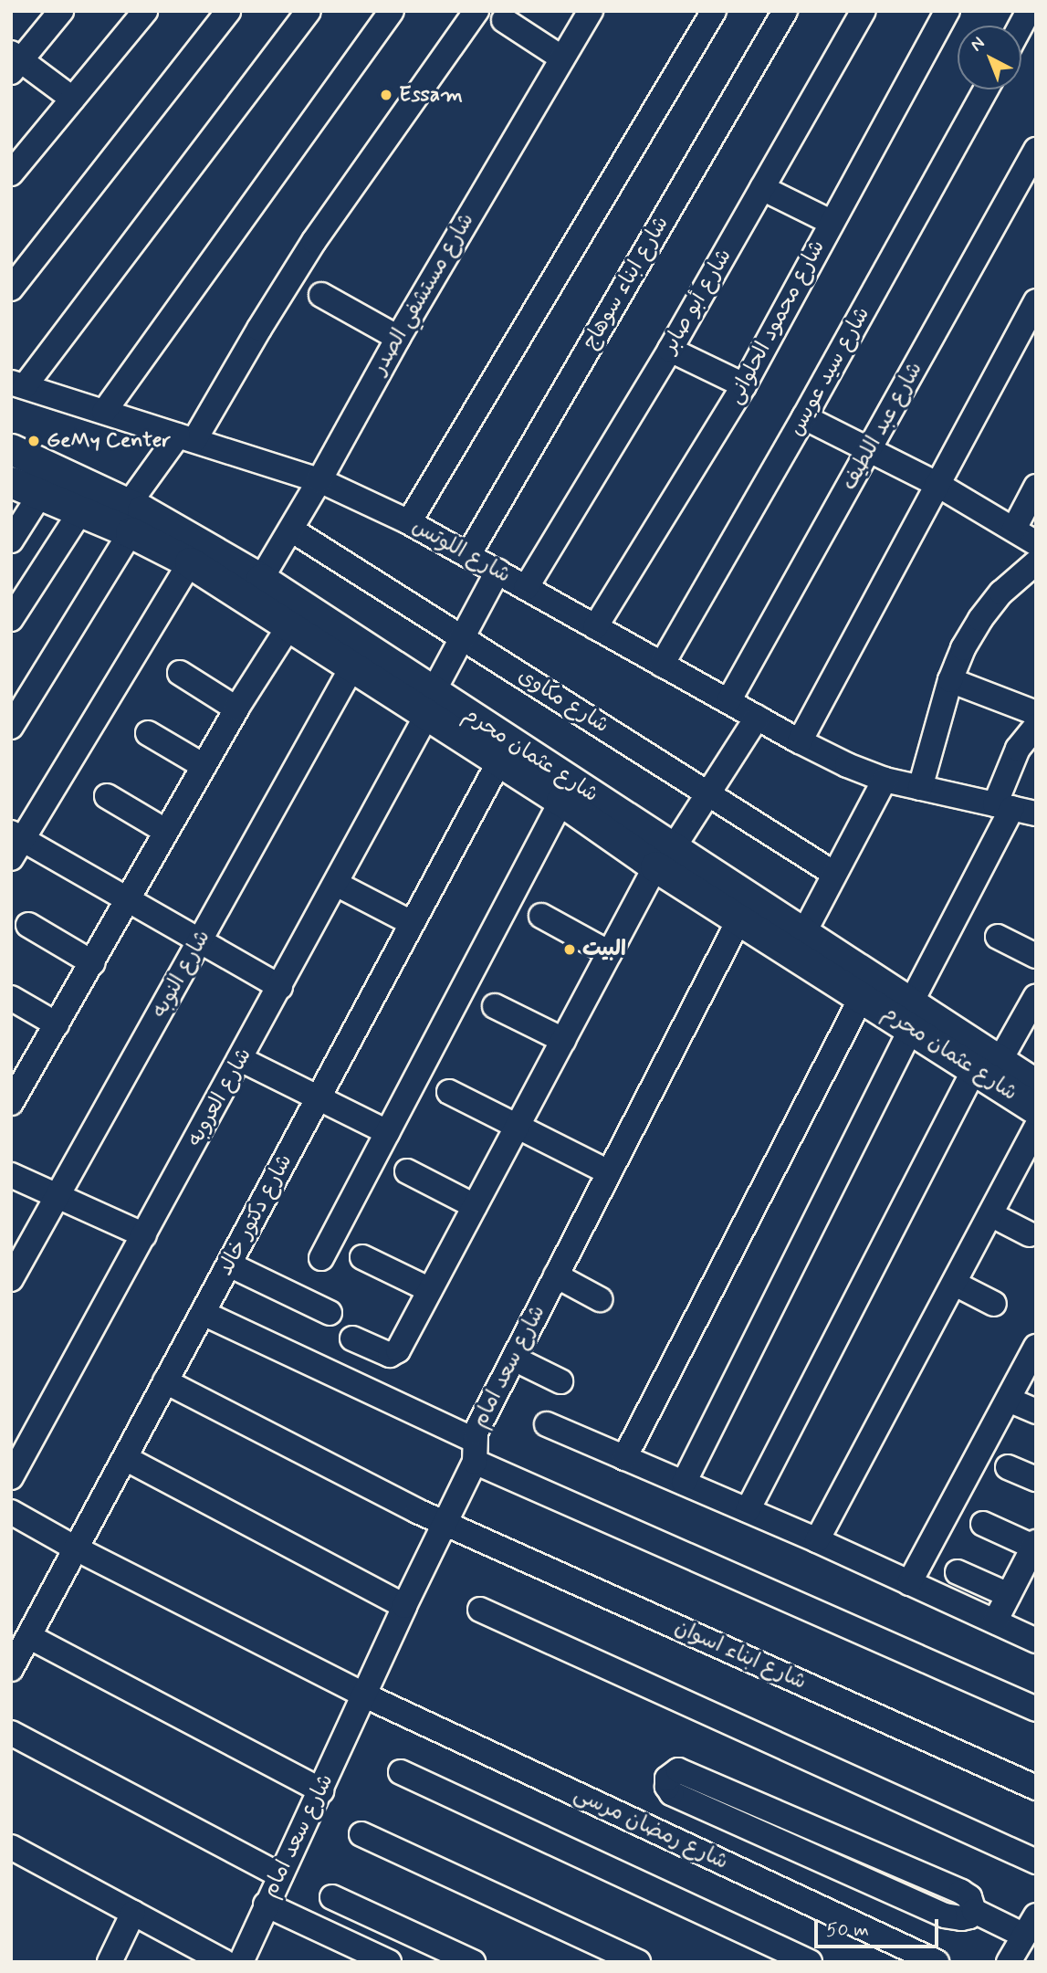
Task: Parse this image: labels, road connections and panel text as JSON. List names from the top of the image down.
{
  "streets": {
    "main road": ["شارع عثمان محرم"],
    "street": [
      "شارع ابناء سوهاج",
      "شارع مستشفي الصدر",
      "شارع أبو صابر",
      "شارع محمود الحلوانى",
      "شارع سيد عويس",
      "شارع عبد اللطيف",
      "شارع اللوتس",
      "شارع مكاوى",
      "شارع النوبه",
      "شارع العروبه",
      "شارع دكتور خالد",
      "شارع سعد امام",
      "شارع ابناء اسوان",
      "شارع رمضان مرسى"
    ]
  },
  "crossings": [
    ["شارع ابناء سوهاج", "شارع اللوتس"],
    ["شارع مستشفي الصدر", "شارع اللوتس"],
    ["شارع مستشفي الصدر", "شارع مكاوى"],
    ["شارع مستشفي الصدر", "شارع عثمان محرم"],
    ["شارع أبو صابر", "شارع اللوتس"],
    ["شارع محمود الحلوانى", "شارع اللوتس"],
    ["شارع سيد عويس", "شارع اللوتس"],
    ["شارع عبد اللطيف", "شارع اللوتس"],
    ["شارع اللوتس", "شارع العروبه"],
    ["شارع مكاوى", "شارع العروبه"],
    ["شارع عثمان محرم", "شارع النوبه"],
    ["شارع عثمان محرم", "شارع العروبه"],
    ["شارع عثمان محرم", "شارع دكتور خالد"],
    ["شارع عثمان محرم", "شارع سعد امام"],
    ["شارع دكتور خالد", "شارع ابناء اسوان"],
    ["شارع دكتور خالد", "شارع رمضان مرسى"],
    ["شارع سعد امام", "شارع ابناء اسوان"],
    ["شارع سعد امام", "شارع رمضان مرسى"]
  ],
  "places": ["Essam", "GeMy Center", "البيت"],
  "scale_bar": "50 m",
  "north": "top left"
}
